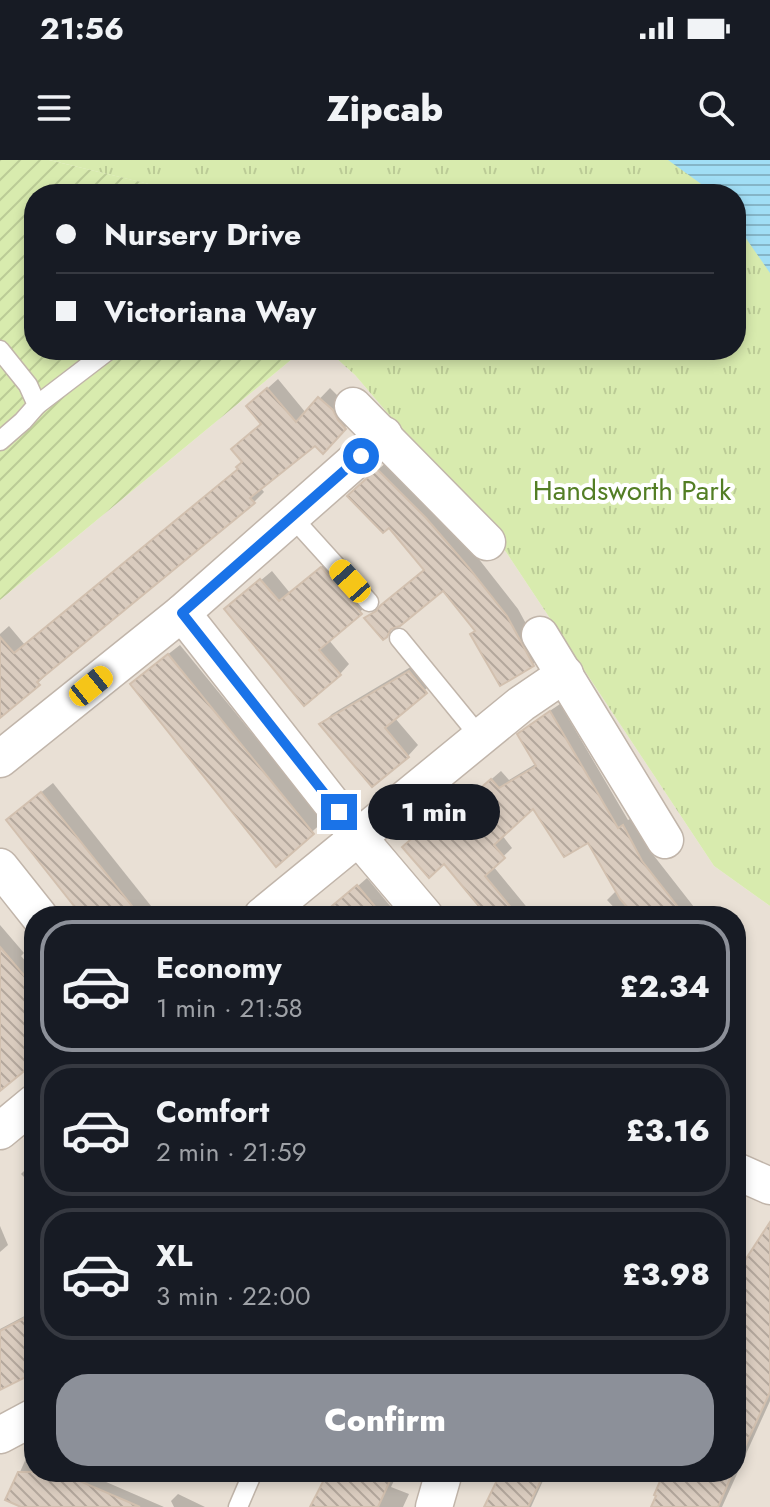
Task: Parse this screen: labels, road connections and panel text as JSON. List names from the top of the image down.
{
  "parks": ["Handsworth Park"],
  "page": {
    "status": "21:56",
    "header": "Zipcab",
    "banner": ["Nursery Drive", "Victoriana Way"],
    "bubble": "1 min",
    "list": [
      {
        "name": "Economy",
        "note": "1 min · 21:58",
        "value": "£2.34"
      },
      {
        "name": "Comfort",
        "note": "2 min · 21:59",
        "value": "£3.16"
      },
      {
        "name": "XL",
        "note": "3 min · 22:00",
        "value": "£3.98"
      }
    ],
    "buttons": "Confirm"
  }
}
